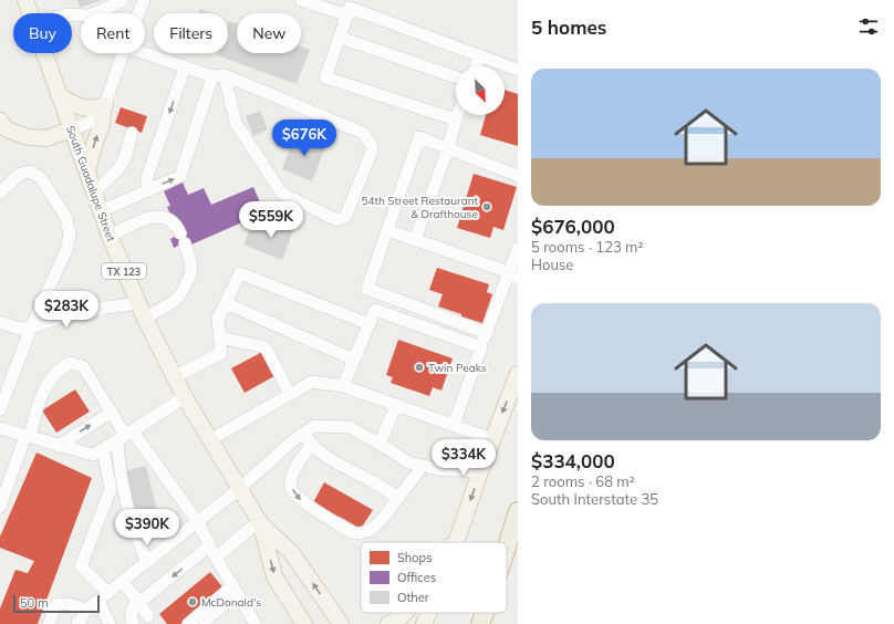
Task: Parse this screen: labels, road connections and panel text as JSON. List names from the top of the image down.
{
  "streets": {
    "main road": ["South Guadalupe Street", "TX 123"]
  },
  "places": ["54th Street Restaurant & Drafthouse", "Twin Peaks", "McDonald's"],
  "legend": ["Shops", "Offices", "Other"],
  "scale_bar": "50 m",
  "north": "bottom right",
  "page": {
    "heading": "5 homes",
    "chip": [
      "Buy",
      "Rent",
      "Filters",
      "New"
    ],
    "list": [
      {
        "name": "$676,000",
        "note": "5 rooms · 123 m² · House"
      },
      {
        "name": "$334,000",
        "note": "2 rooms · 68 m² · South Interstate 35"
      }
    ],
    "price": [
      "$676K",
      "$559K",
      "$283K",
      "$334K",
      "$390K"
    ],
    "scale": "50 m"
  }
}
